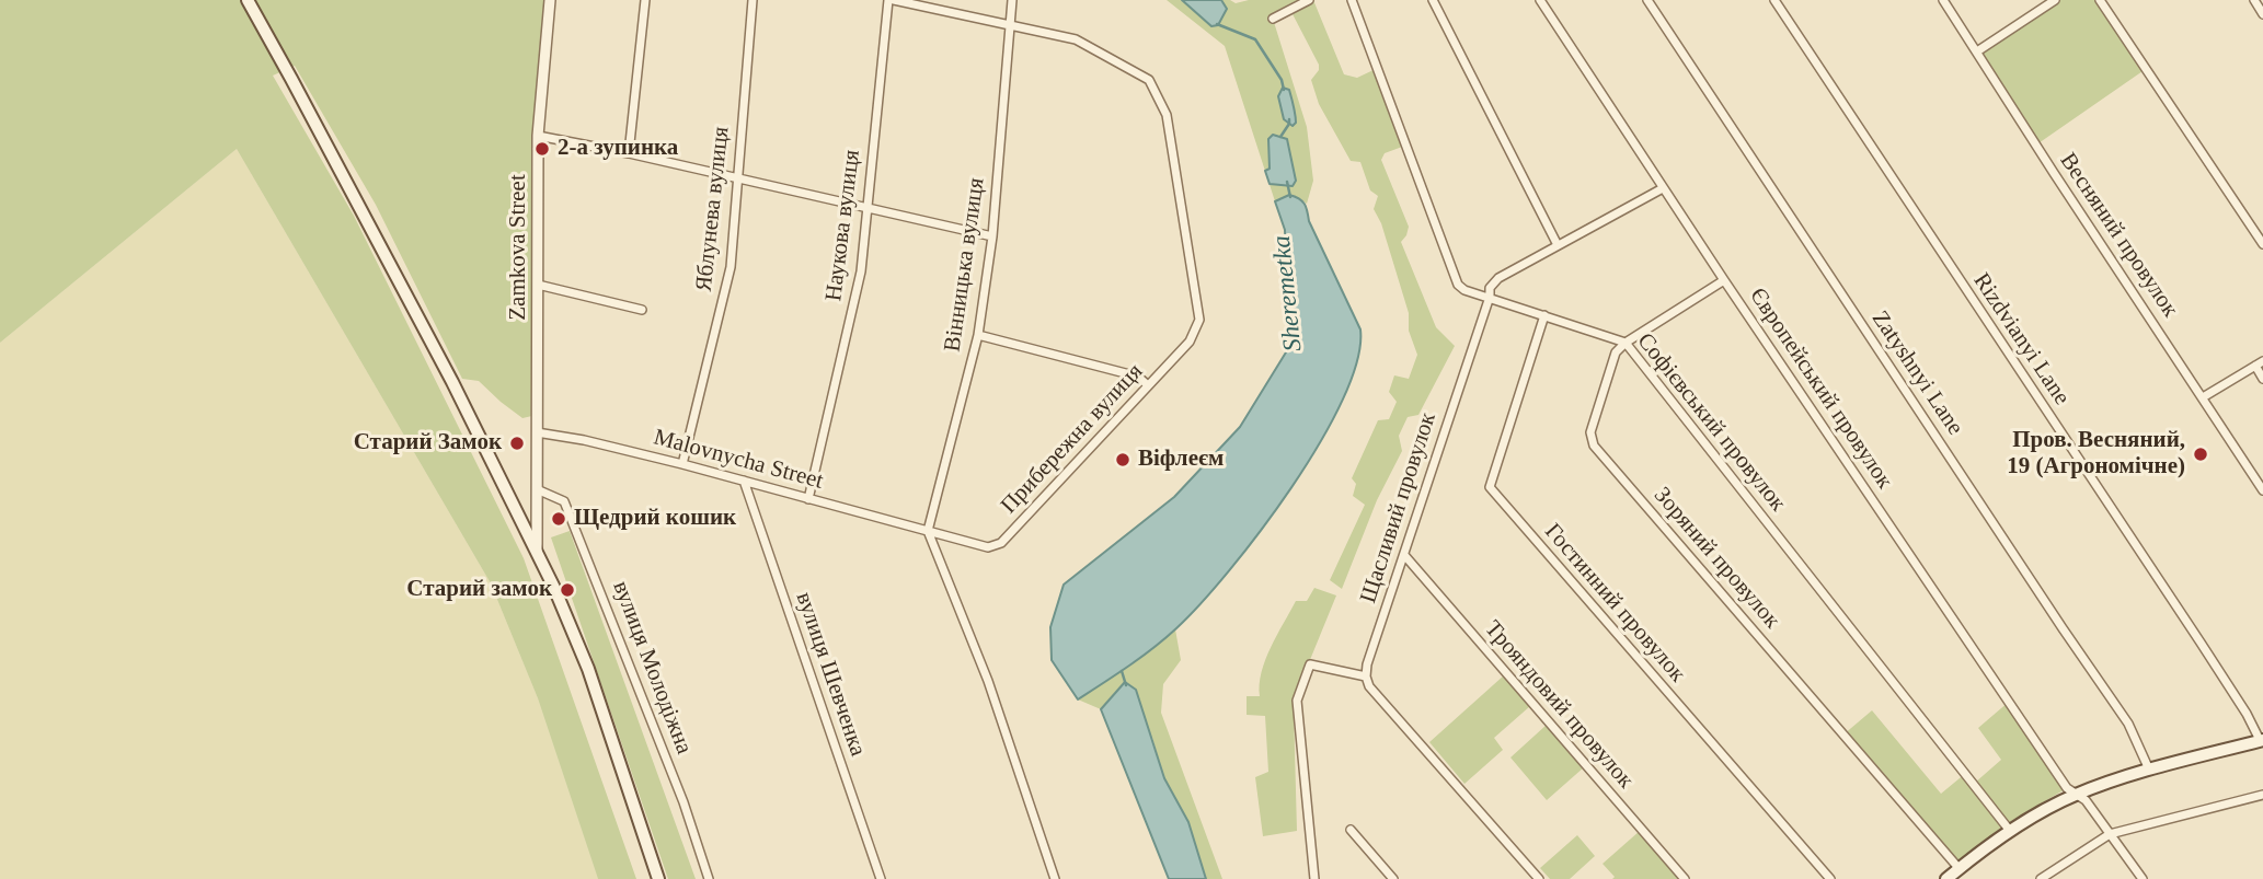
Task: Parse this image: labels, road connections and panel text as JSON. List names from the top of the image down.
{
  "streets": {
    "street": [
      "Яблунева вулиця",
      "Наукова вулиця",
      "Весняний провулок",
      "Zamkova Street",
      "Вінницька вулиця",
      "Rizdvianyi Lane",
      "Zatyshnyi Lane",
      "Європейський провулок",
      "Софієвський провулок",
      "Прибережна вулиця",
      "Malovnycha Street",
      "Щасливий провулок",
      "Зоряний провулок",
      "Гостинний провулок",
      "вулиця Молодіжна",
      "вулиця Шевченка",
      "Трояндовий провулок"
    ]
  },
  "crossings": [
    ["Яблунева вулиця", "Malovnycha Street"],
    ["Наукова вулиця", "Прибережна вулиця"],
    ["Наукова вулиця", "Malovnycha Street"],
    ["Zamkova Street", "Malovnycha Street"],
    ["Zamkova Street", "вулиця Молодіжна"],
    ["Вінницька вулиця", "Прибережна вулиця"],
    ["Вінницька вулиця", "Malovnycha Street"],
    ["Європейський провулок", "Щасливий провулок"],
    ["Софієвський провулок", "Щасливий провулок"],
    ["Софієвський провулок", "Зоряний провулок"],
    ["Софієвський провулок", "Гостинний провулок"],
    ["Прибережна вулиця", "Malovnycha Street"],
    ["Malovnycha Street", "вулиця Шевченка"],
    ["Щасливий провулок", "Трояндовий провулок"]
  ],
  "water": ["Sheremetka"],
  "places": [
    "2-а зупинка",
    "Старий Замок",
    "Пров. Весняний, 19 (Агрономічне)",
    "Віфлеєм",
    "Щедрий кошик",
    "Старий замок"
  ]
}
